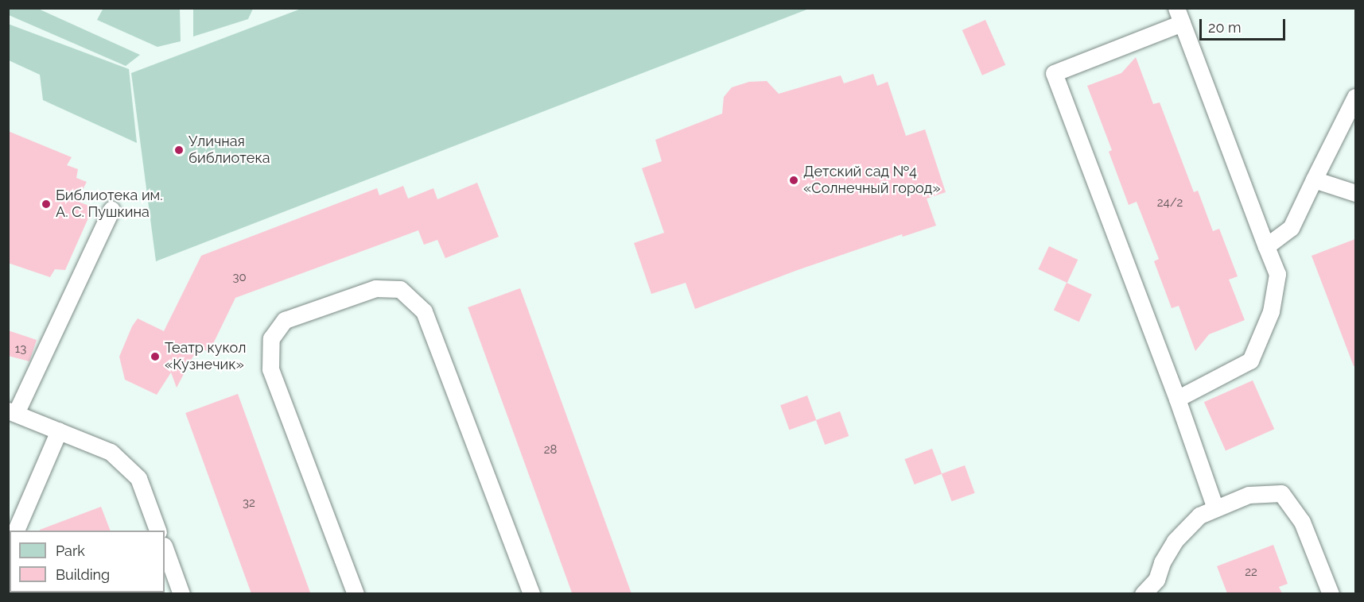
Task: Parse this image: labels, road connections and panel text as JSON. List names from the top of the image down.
{
  "places": [
    "Уличная библиотека",
    "Детский сад №4 «Солнечный город»",
    "Библиотека им. А. С. Пушкина",
    "Театр кукол «Кузнечик»"
  ],
  "house_numbers": [
    "24/2",
    "30",
    "13",
    "28",
    "32",
    "22"
  ],
  "legend": ["Park", "Building"],
  "scale_bar": "20 m"
}
